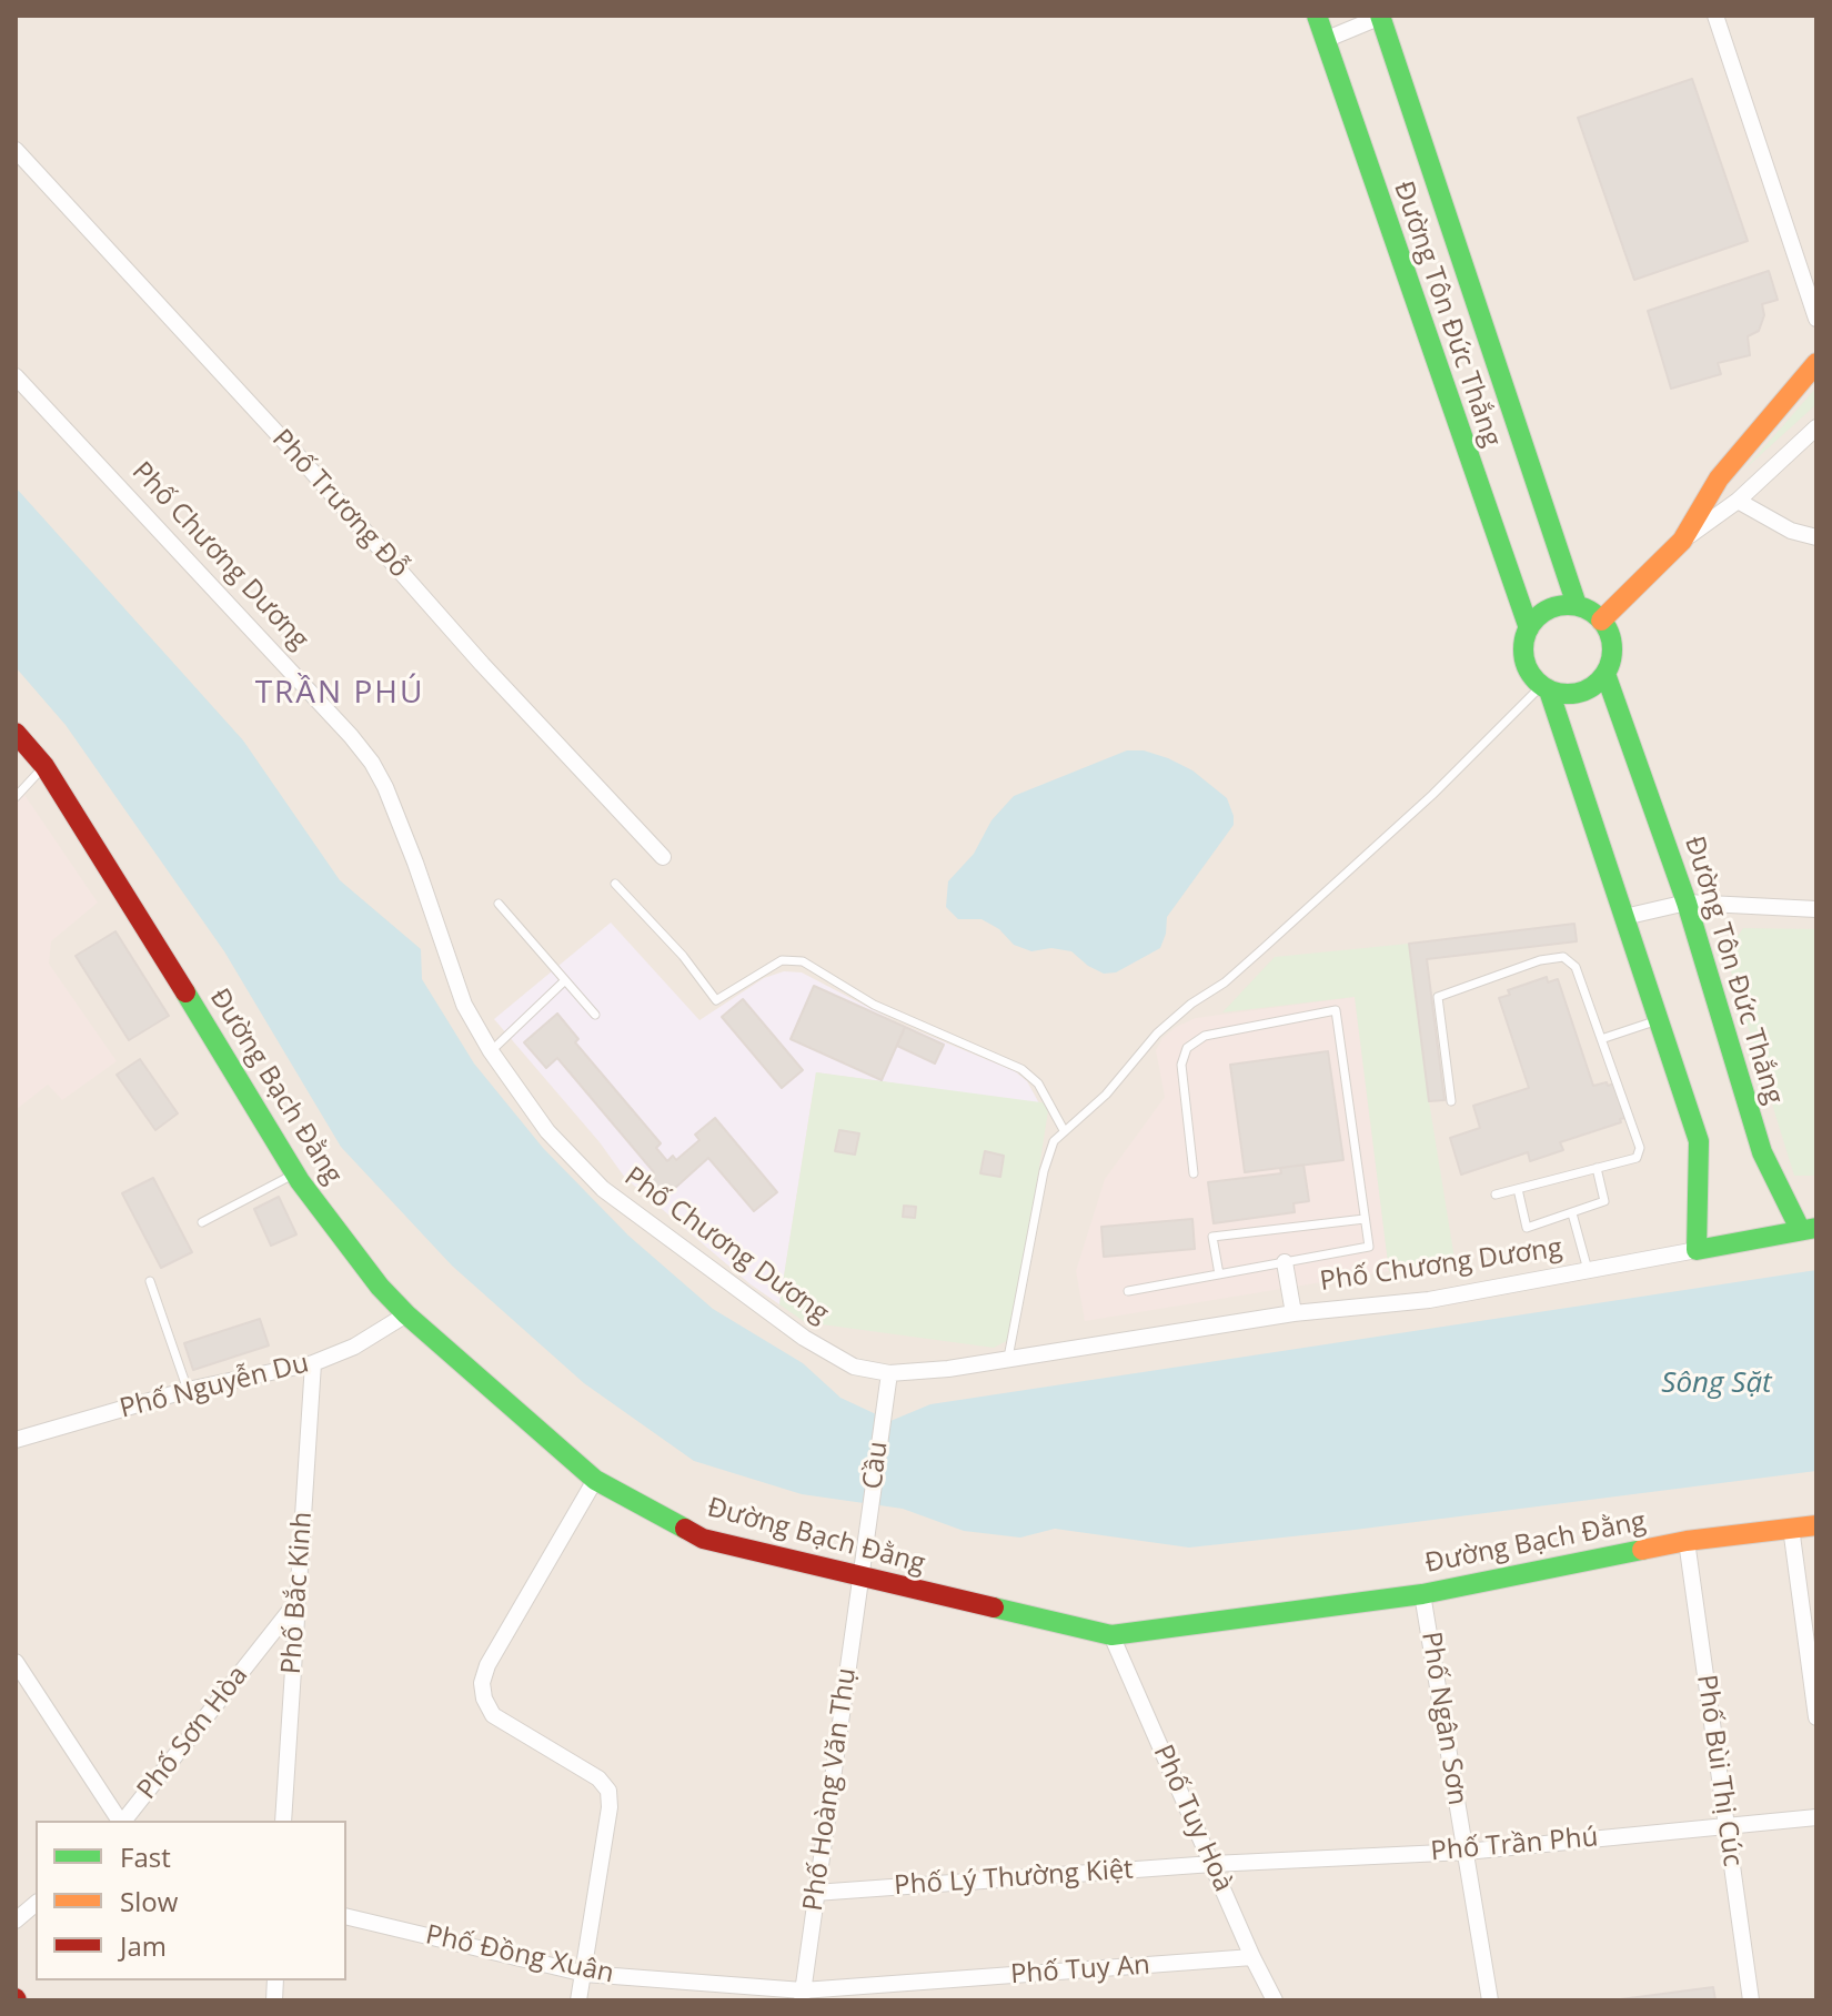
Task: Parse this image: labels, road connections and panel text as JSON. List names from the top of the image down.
{
  "streets": {
    "street": [
      "Đường Tôn Đức Thắng",
      "Phố Trương Đỗ",
      "Phố Chương Dương",
      "Đường Bạch Đằng",
      "Phố Nguyễn Du",
      "Cầu",
      "Phố Bắc Kinh",
      "Phố Ngân Sơn",
      "Phố Sơn Hòa",
      "Phố Bùi Thị Cúc",
      "Phố Hoàng Văn Thụ",
      "Phố Tuy Hoà",
      "Phố Trần Phú",
      "Phố Lý Thường Kiệt",
      "Phố Đồng Xuân",
      "Phố Tuy An"
    ]
  },
  "crossings": [
    ["Đường Tôn Đức Thắng", "Phố Chương Dương"],
    ["Phố Chương Dương", "Cầu"],
    ["Đường Bạch Đằng", "Phố Nguyễn Du"],
    ["Đường Bạch Đằng", "Cầu"],
    ["Đường Bạch Đằng", "Phố Ngân Sơn"],
    ["Đường Bạch Đằng", "Phố Bùi Thị Cúc"],
    ["Đường Bạch Đằng", "Phố Hoàng Văn Thụ"],
    ["Đường Bạch Đằng", "Phố Tuy Hoà"],
    ["Phố Nguyễn Du", "Phố Bắc Kinh"],
    ["Cầu", "Phố Hoàng Văn Thụ"],
    ["Phố Bắc Kinh", "Phố Sơn Hòa"],
    ["Phố Ngân Sơn", "Phố Trần Phú"],
    ["Phố Bùi Thị Cúc", "Phố Trần Phú"],
    ["Phố Hoàng Văn Thụ", "Phố Lý Thường Kiệt"],
    ["Phố Hoàng Văn Thụ", "Phố Đồng Xuân"],
    ["Phố Hoàng Văn Thụ", "Phố Tuy An"],
    ["Phố Tuy Hoà", "Phố Trần Phú"],
    ["Phố Tuy Hoà", "Phố Lý Thường Kiệt"],
    ["Phố Tuy Hoà", "Phố Tuy An"],
    ["Phố Trần Phú", "Phố Lý Thường Kiệt"],
    ["Phố Đồng Xuân", "Phố Tuy An"]
  ],
  "districts": ["TRẦN PHÚ"],
  "water": ["Sông Sặt"],
  "legend": ["Fast", "Slow", "Jam"]
}
